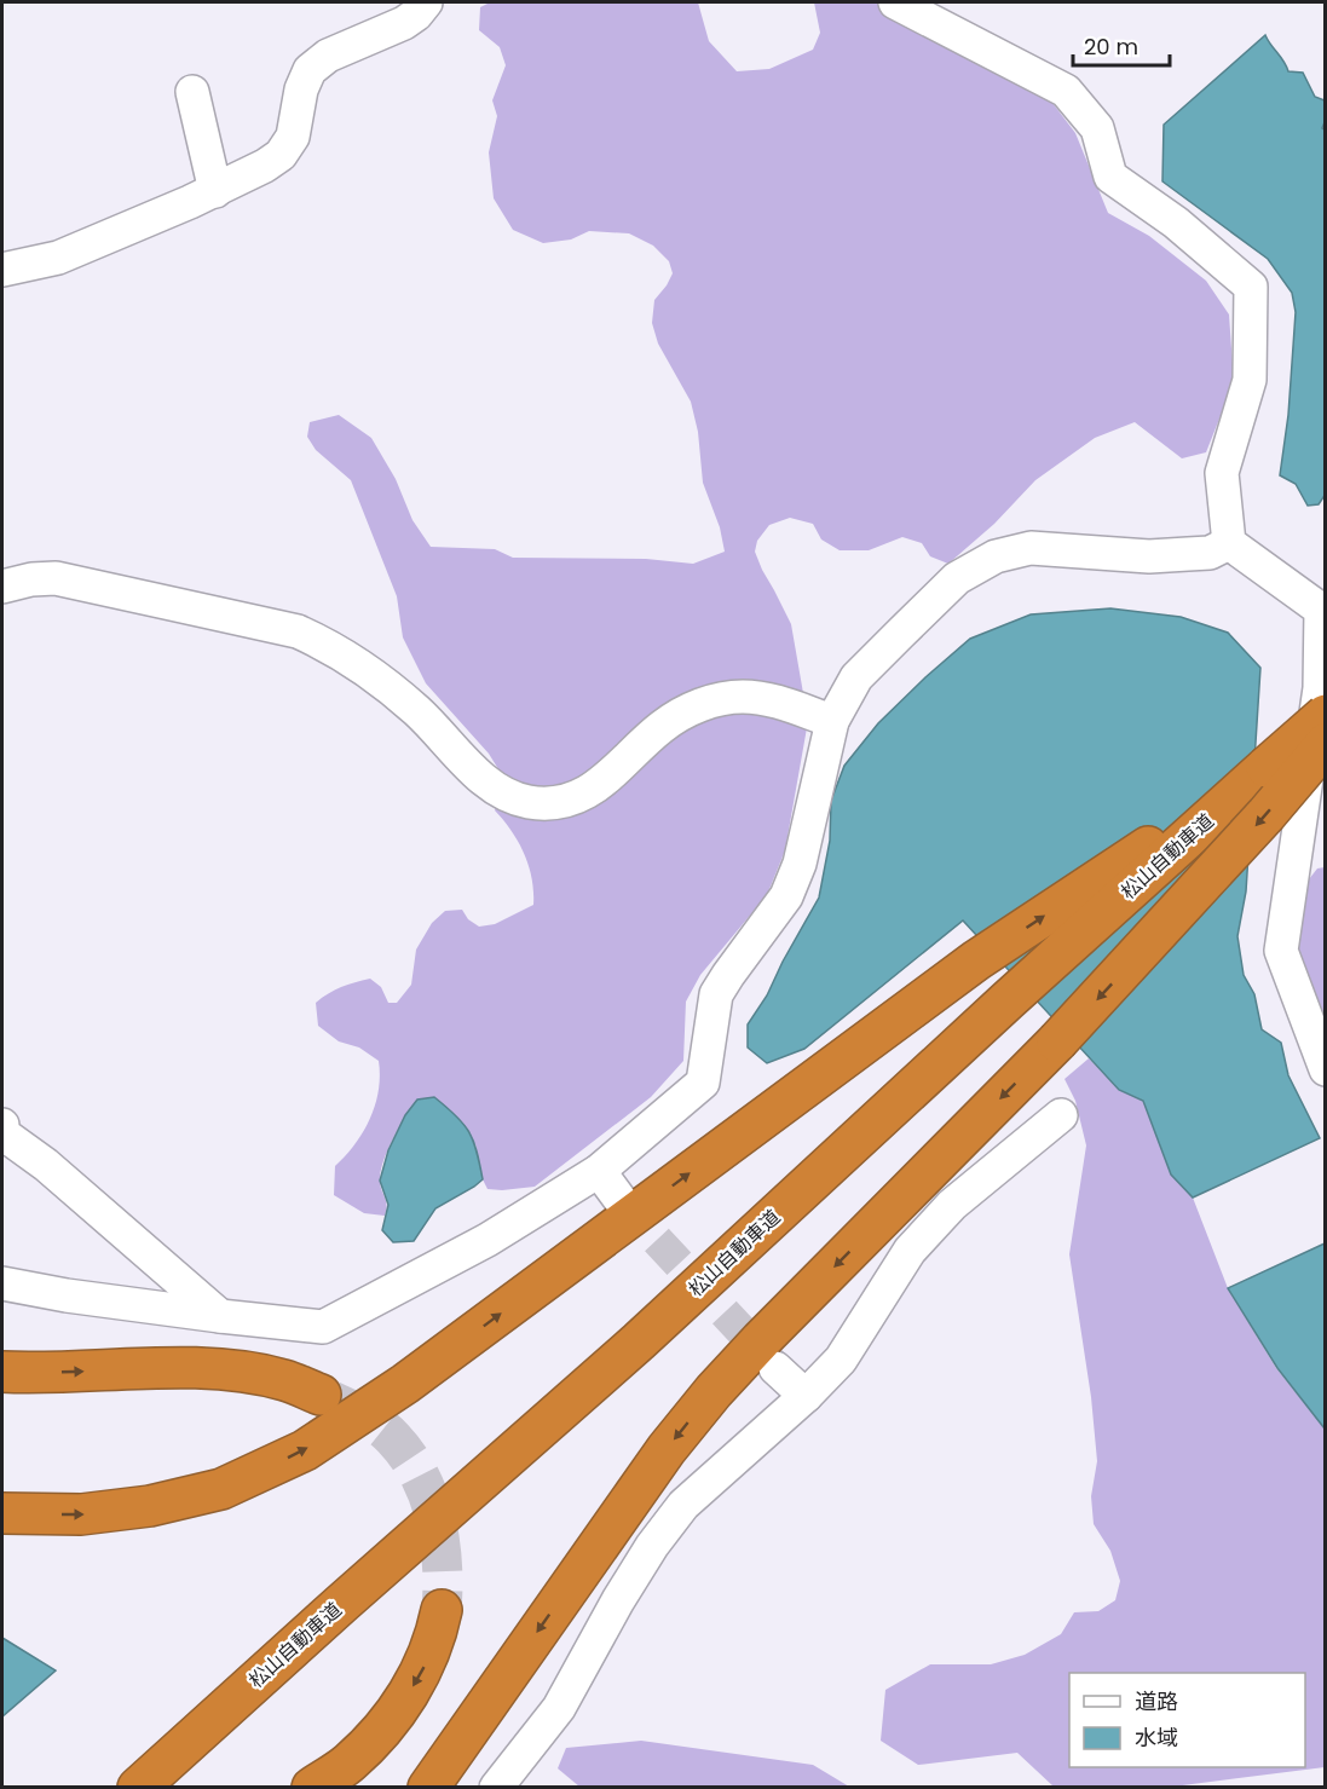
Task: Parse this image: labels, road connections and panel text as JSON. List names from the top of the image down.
{
  "streets": {
    "highway": ["松山自動車道"]
  },
  "legend": ["道路", "水域"],
  "scale_bar": "20 m"
}
